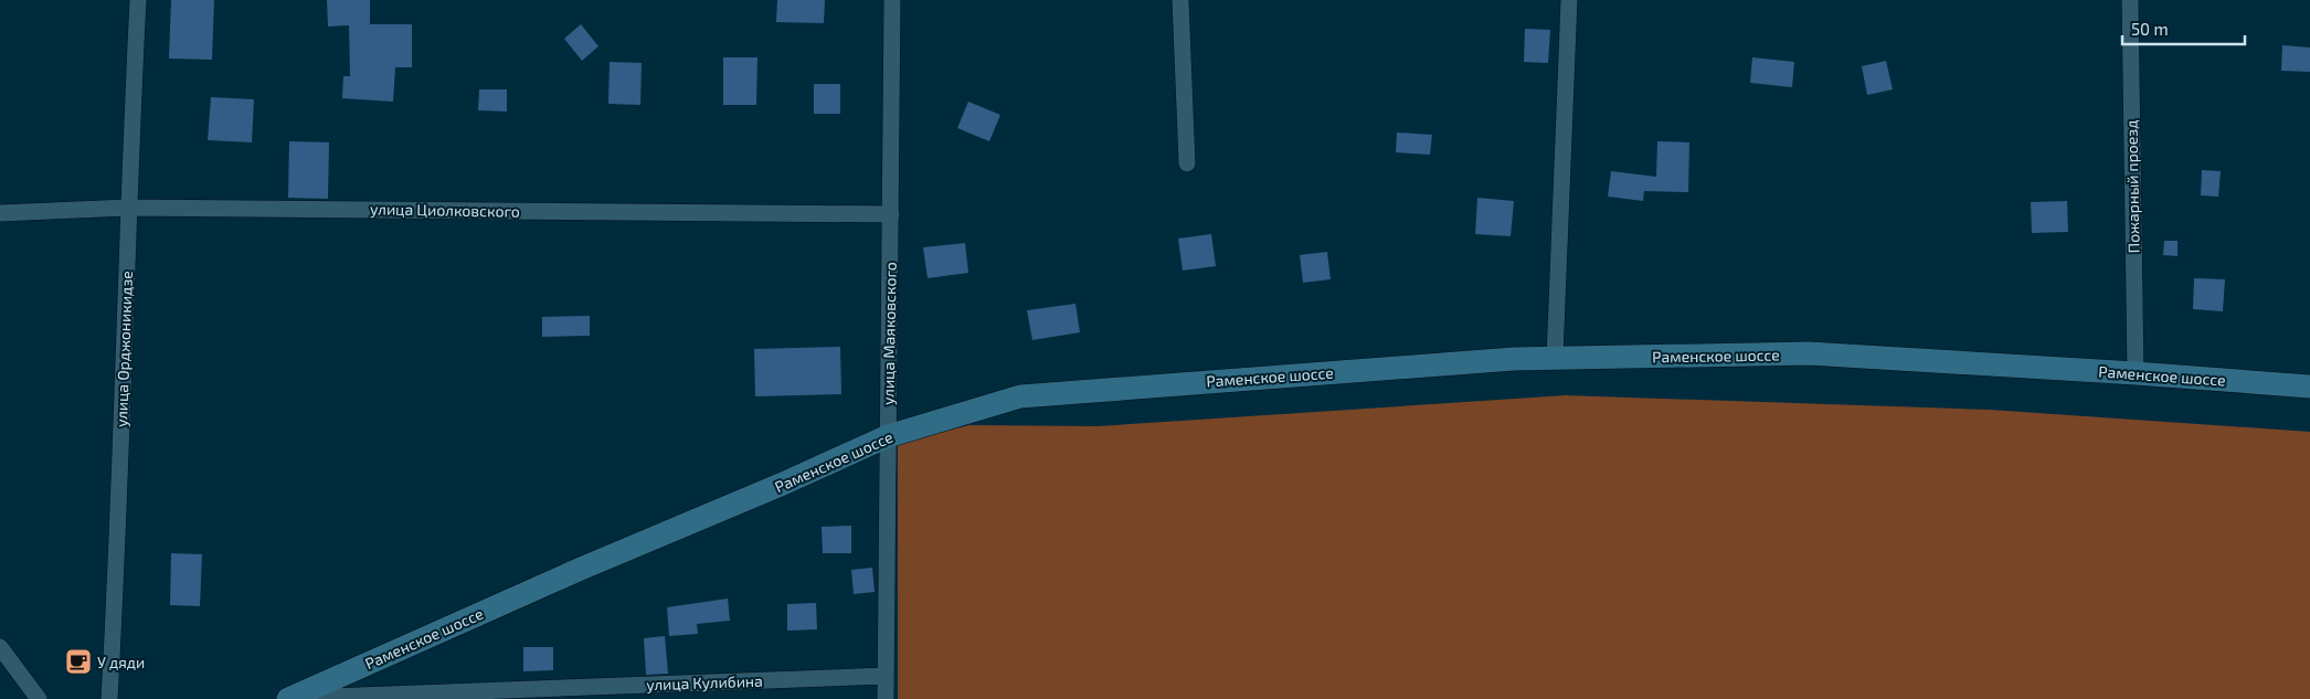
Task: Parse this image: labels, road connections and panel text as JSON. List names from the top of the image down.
{
  "streets": {
    "main road": ["Раменское шоссе"],
    "street": [
      "Пожарный проезд",
      "улица Циолковского",
      "улица Маяковского",
      "улица Орджоникидзе",
      "улица Кулибина"
    ]
  },
  "crossings": [
    ["Пожарный проезд", "Раменское шоссе"],
    ["улица Циолковского", "улица Маяковского"],
    ["улица Циолковского", "улица Орджоникидзе"],
    ["улица Маяковского", "Раменское шоссе"],
    ["улица Маяковского", "улица Кулибина"],
    ["Раменское шоссе", "улица Кулибина"]
  ],
  "places": {
    "cafe": ["У дяди"]
  },
  "scale_bar": "50 m"
}
